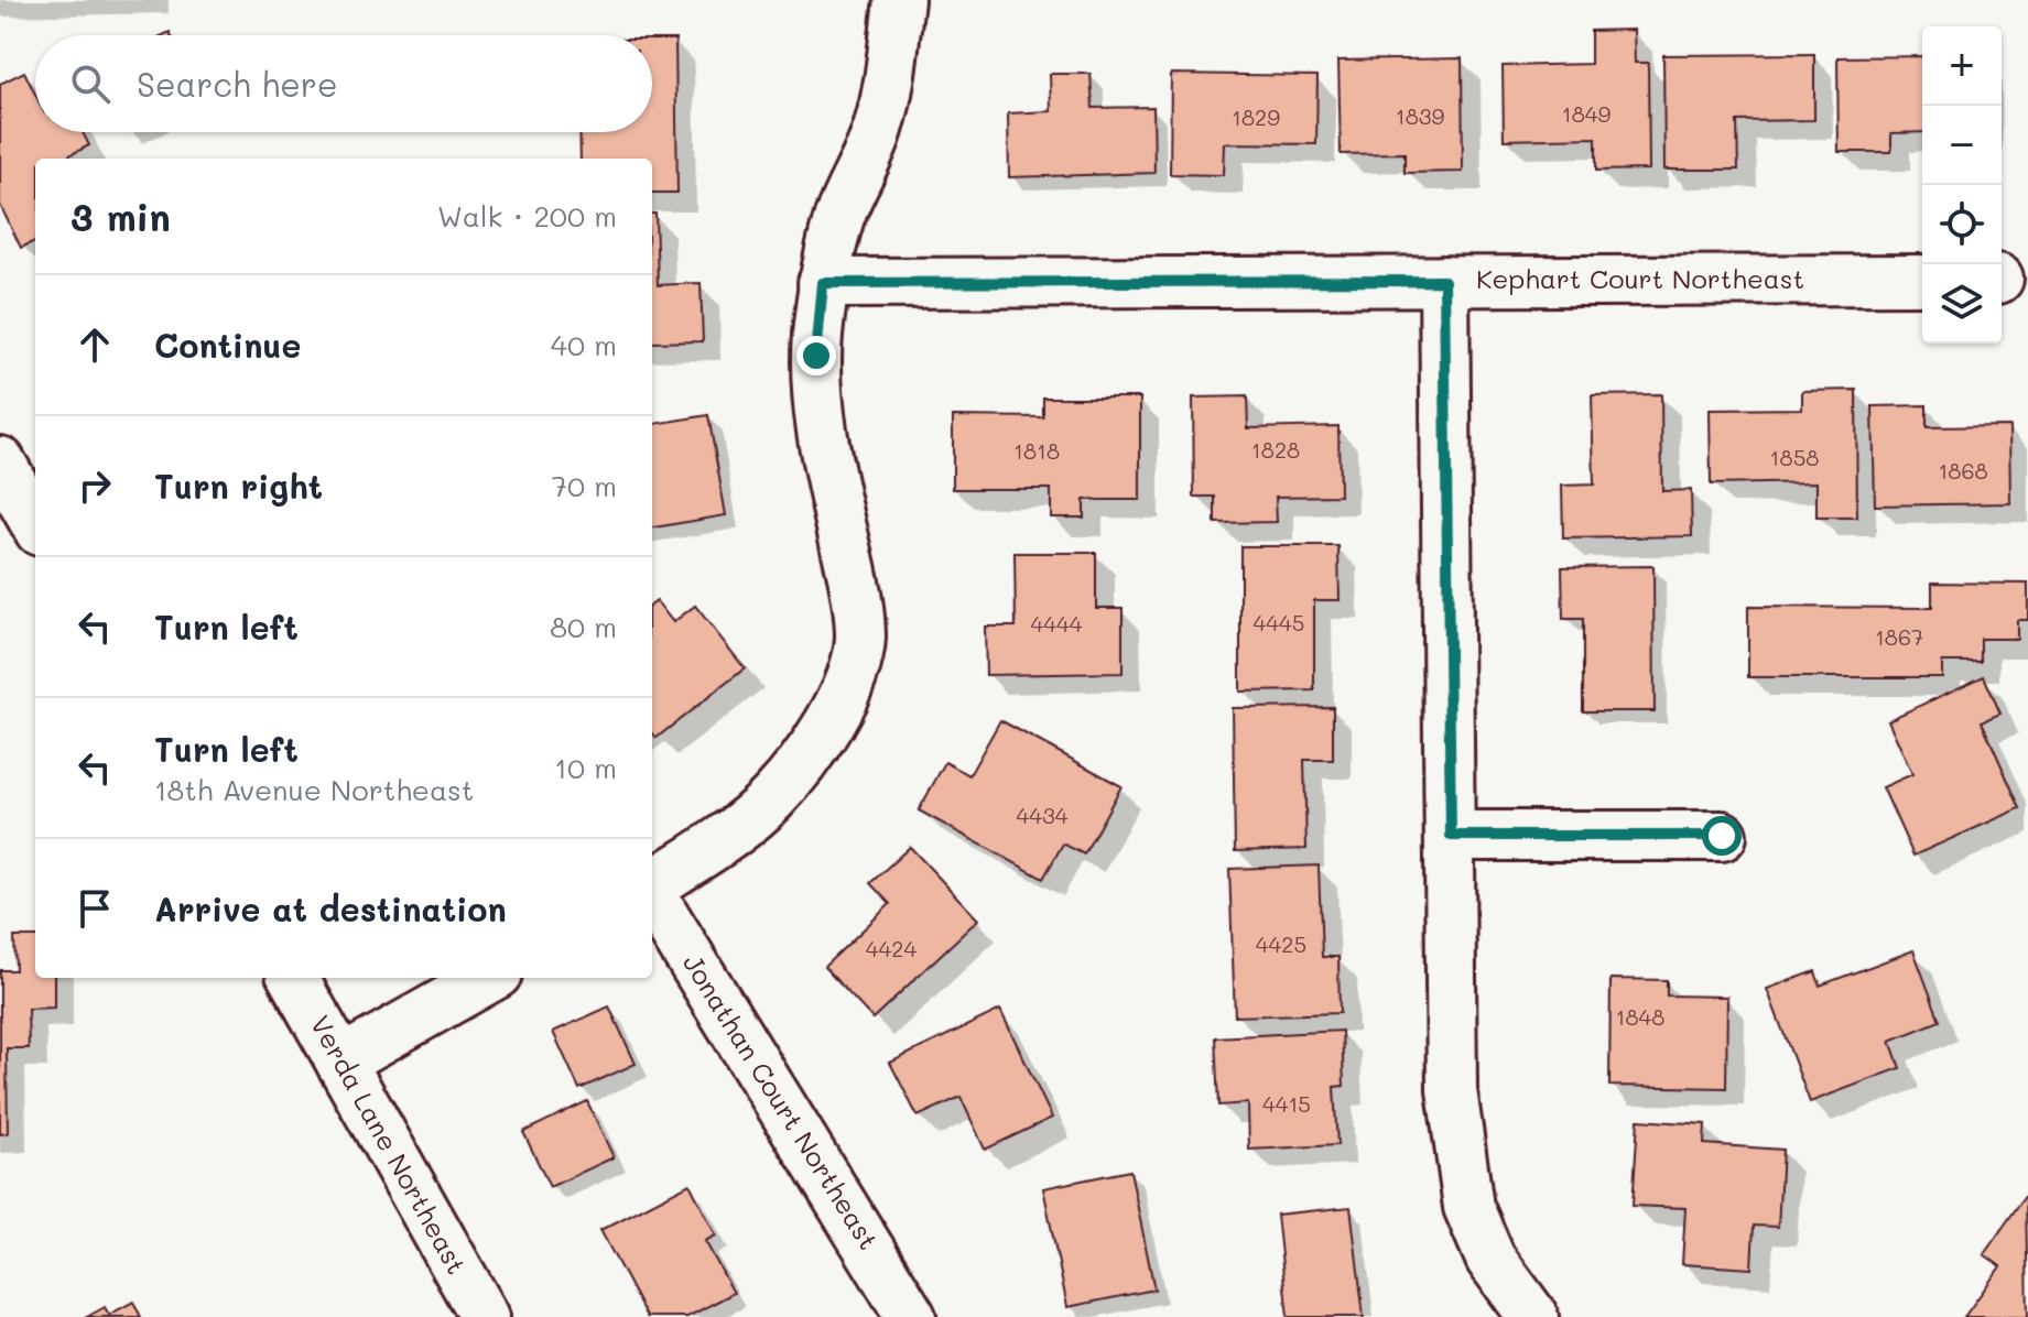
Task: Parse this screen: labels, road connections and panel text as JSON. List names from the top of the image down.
{
  "streets": {
    "street": ["Kephart Court Northeast", "Jonathan Court Northeast", "Verda Lane Northeast"]
  },
  "house_numbers": [
    "1849",
    "1839",
    "1829",
    "1828",
    "1818",
    "1858",
    "1868",
    "4445",
    "4444",
    "1867",
    "4434",
    "4425",
    "4424",
    "1848",
    "4415"
  ],
  "page": {
    "map_buttons": ["+", "−"],
    "search": "Search here",
    "heading": ["3 min", "Walk · 200 m"],
    "list": [
      ["Continue", "40 m"],
      ["Turn right", "70 m"],
      ["Turn left", "80 m"],
      ["Turn left", "18th Avenue Northeast", "10 m"],
      "Arrive at destination"
    ]
  }
}
